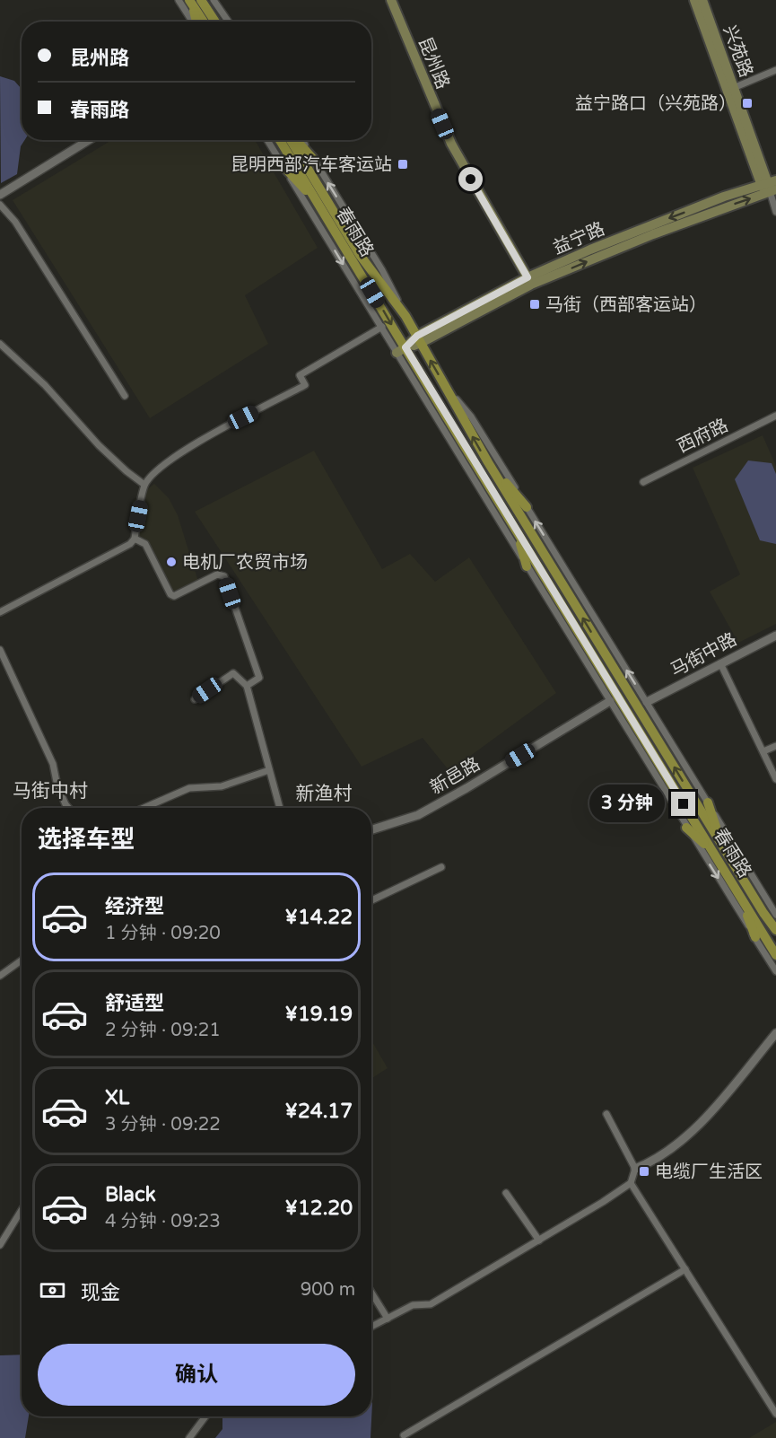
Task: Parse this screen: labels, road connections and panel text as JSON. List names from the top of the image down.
{
  "streets": {
    "main road": [
      "兴苑路",
      "昆州路",
      "春雨路",
      "益宁路"
    ],
    "street": ["西府路", "马街中路", "新邑路"]
  },
  "crossings": [
    ["兴苑路", "益宁路"],
    ["昆州路", "益宁路"],
    ["春雨路", "益宁路"]
  ],
  "districts": ["马街中村", "新渔村"],
  "places": {
    "transit": [
      "益宁路口（兴苑路）",
      "昆明西部汽车客运站",
      "马街（西部客运站）",
      "电缆厂生活区"
    ],
    "other": ["电机厂农贸市场"]
  },
  "page": {
    "banner": ["昆州路", "春雨路"],
    "bubble": "3 分钟",
    "heading": "选择车型",
    "list": [
      {
        "name": "经济型",
        "note": "1 分钟 · 09:20",
        "value": "¥14.22"
      },
      {
        "name": "舒适型",
        "note": "2 分钟 · 09:21",
        "value": "¥19.19"
      },
      {
        "name": "XL",
        "note": "3 分钟 · 09:22",
        "value": "¥24.17"
      },
      {
        "name": "Black",
        "note": "4 分钟 · 09:23",
        "value": "¥12.20"
      }
    ],
    "pay": ["现金", "900 m"],
    "buttons": "确认"
  }
}
